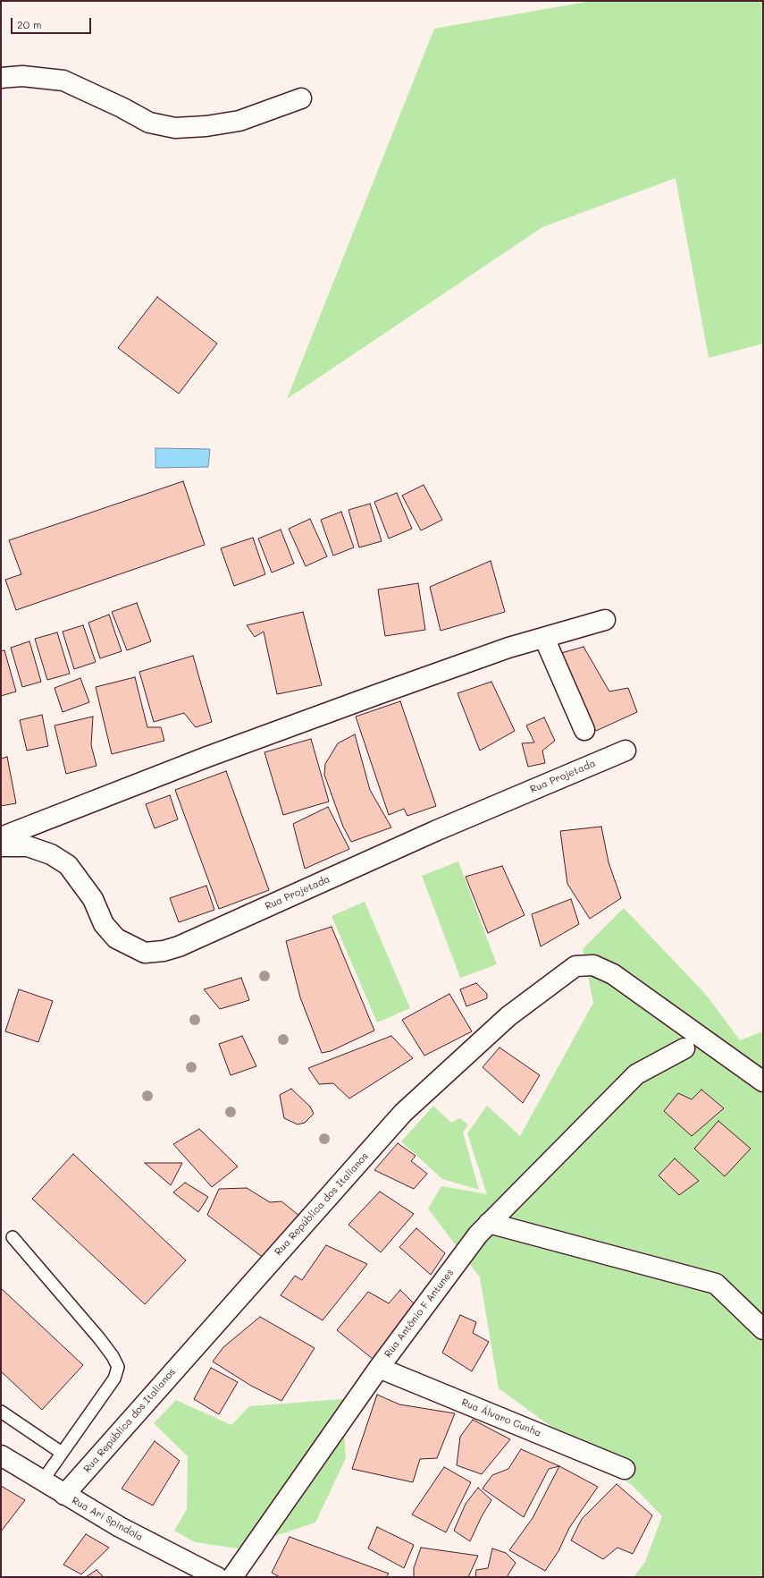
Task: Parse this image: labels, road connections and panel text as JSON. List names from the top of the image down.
{
  "streets": {
    "street": [
      "Rua Projetada",
      "Rua República dos Italianos",
      "Rua Antônio F Antunes",
      "Rua Álvaro Cunha",
      "Rua Ari Spindola"
    ]
  },
  "crossings": [
    ["Rua República dos Italianos", "Rua Ari Spindola"],
    ["Rua Antônio F Antunes", "Rua Álvaro Cunha"]
  ],
  "scale_bar": "20 m"
}
